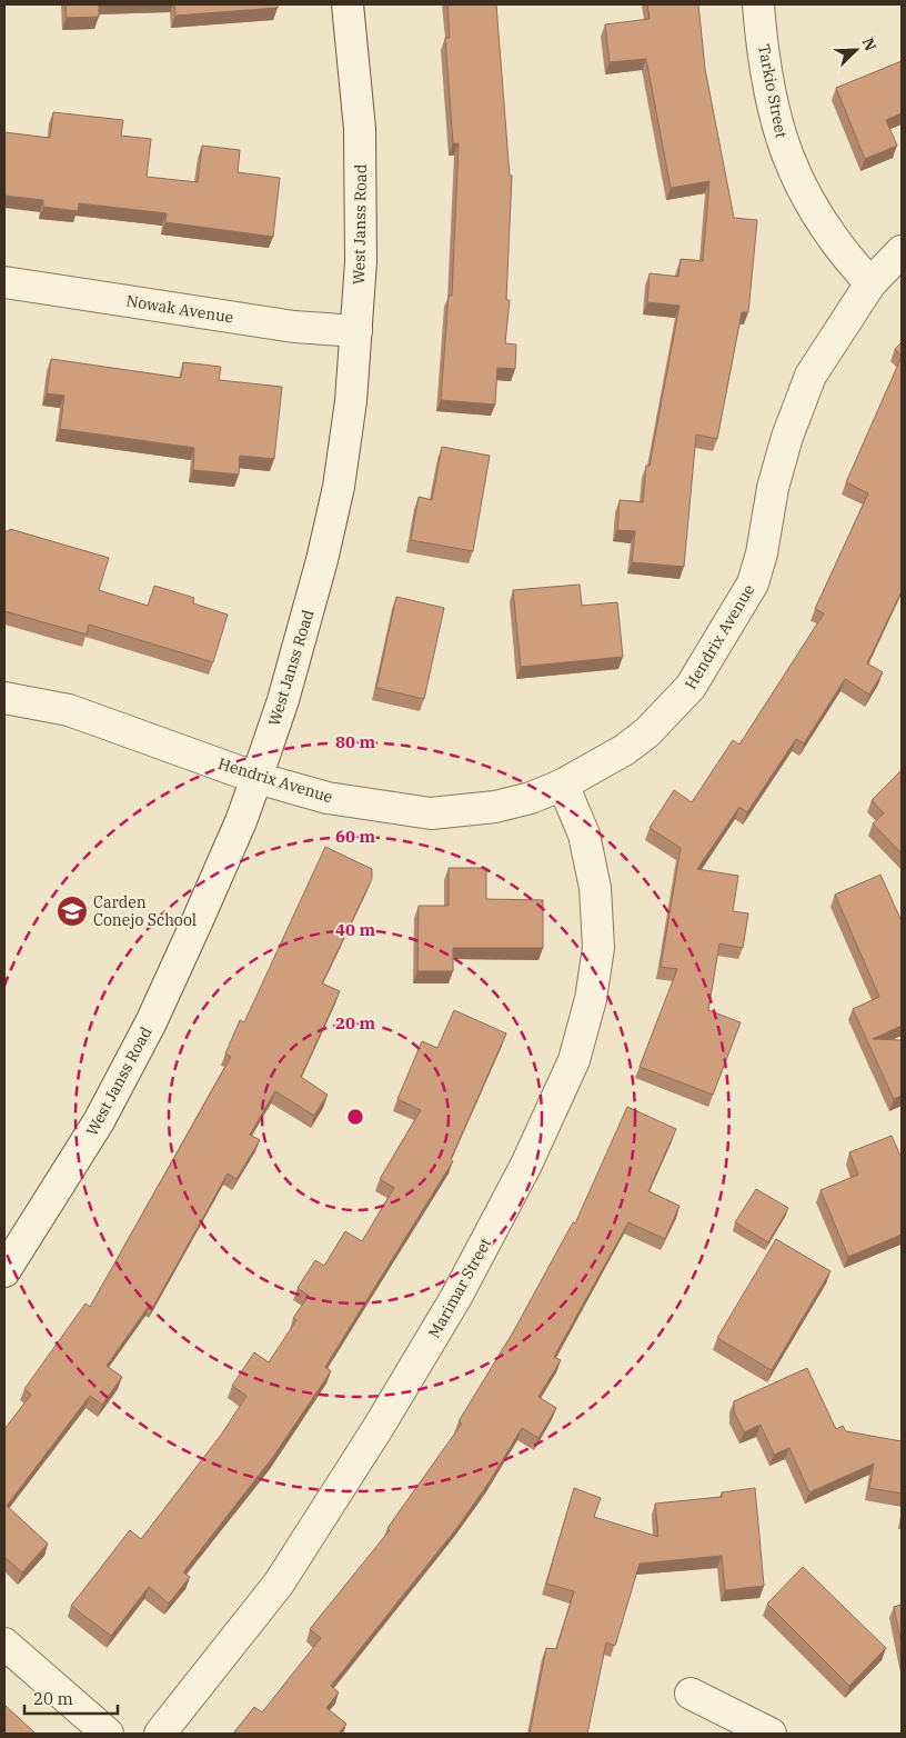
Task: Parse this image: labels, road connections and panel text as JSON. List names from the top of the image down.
{
  "streets": {
    "street": [
      "Tarkio Street",
      "West Janss Road",
      "Nowak Avenue",
      "Hendrix Avenue",
      "Marimar Street"
    ]
  },
  "crossings": [
    ["Tarkio Street", "Hendrix Avenue"],
    ["West Janss Road", "Nowak Avenue"],
    ["West Janss Road", "Hendrix Avenue"],
    ["Hendrix Avenue", "Marimar Street"]
  ],
  "places": {
    "school or university": ["Carden Conejo School"]
  },
  "scale_bar": "20 m",
  "north": "top right",
  "rings": [
    "80 m",
    "60 m",
    "40 m",
    "20 m"
  ]
}
